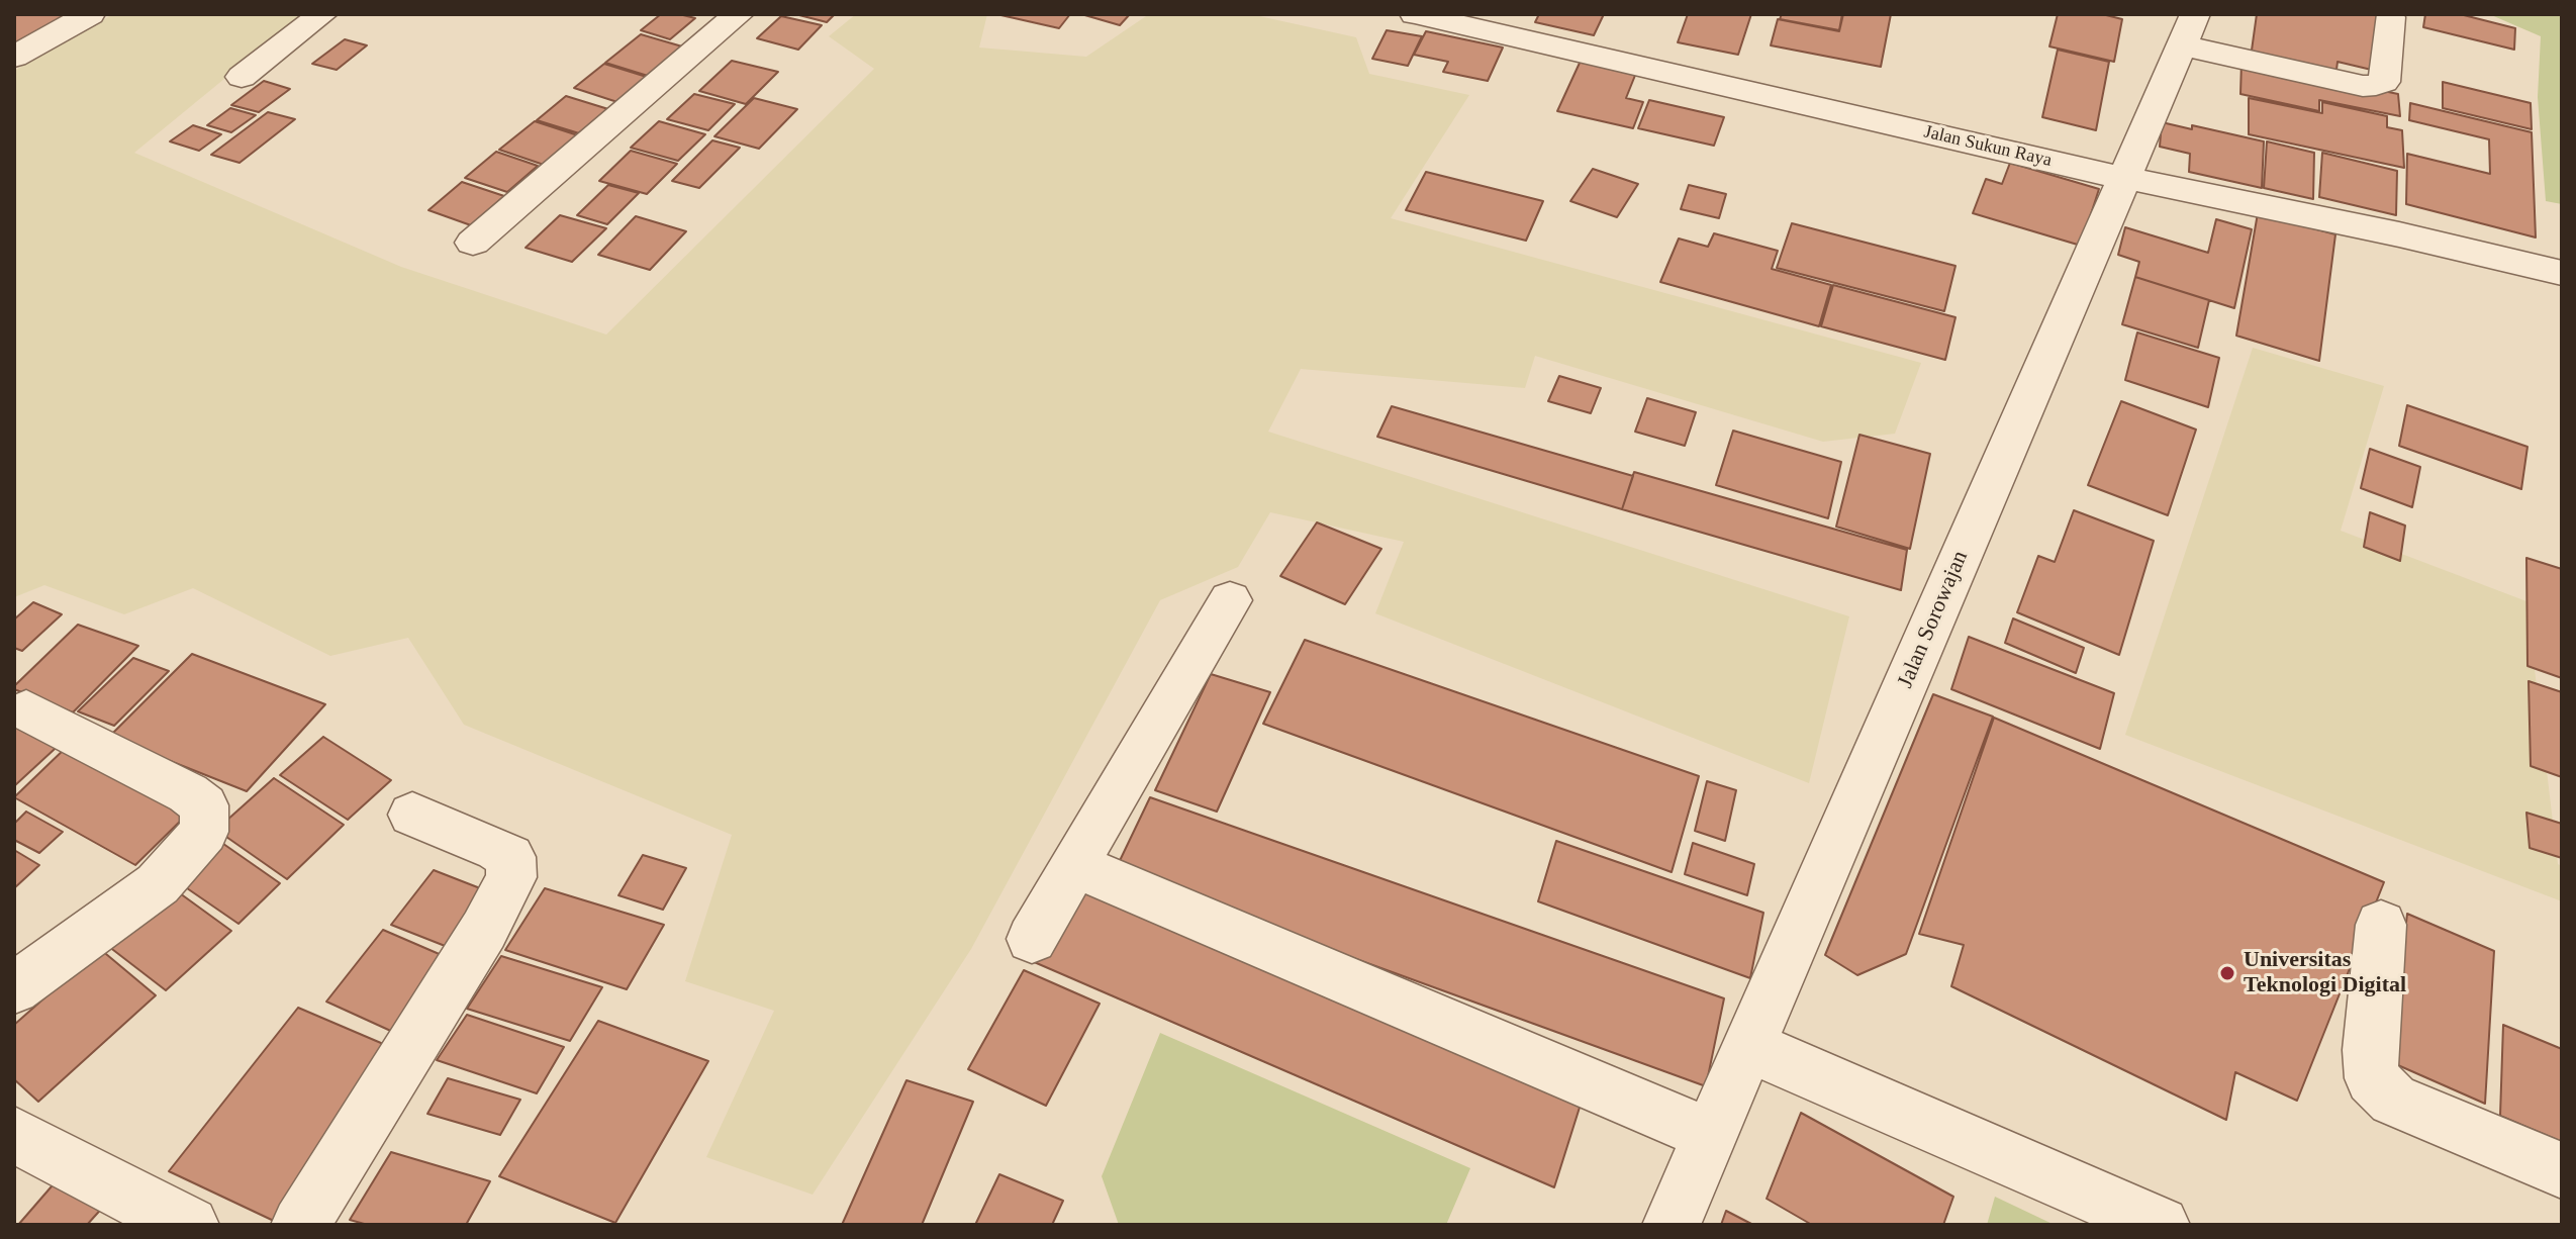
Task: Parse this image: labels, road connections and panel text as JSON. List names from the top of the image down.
{
  "streets": {
    "street": ["Jalan Sukun Raya", "Jalan Sorowajan"]
  },
  "crossings": [
    ["Jalan Sukun Raya", "Jalan Sorowajan"]
  ],
  "places": ["Universitas Teknologi Digital"]
}
